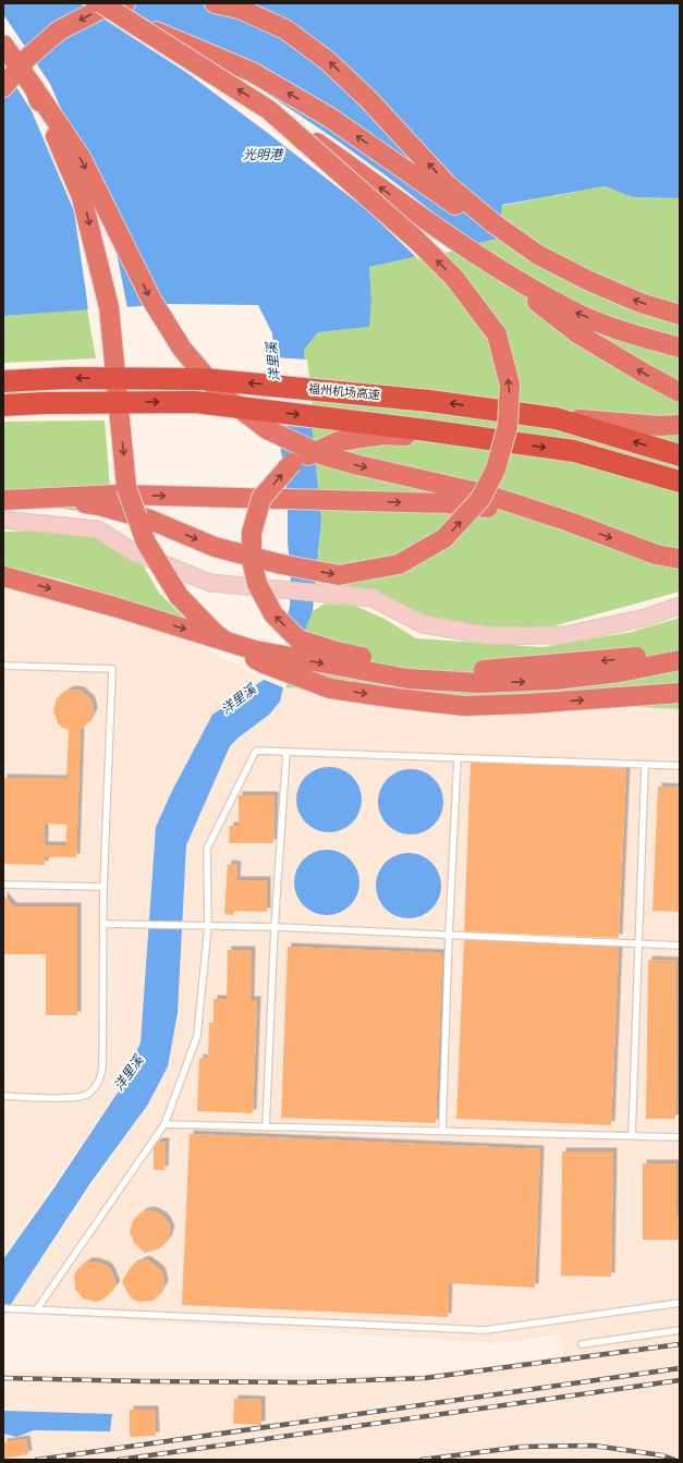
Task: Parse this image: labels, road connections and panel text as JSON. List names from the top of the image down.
{
  "streets": {
    "highway": ["福州机场高速"]
  },
  "water": ["光明港", "洋里溪"]
}
